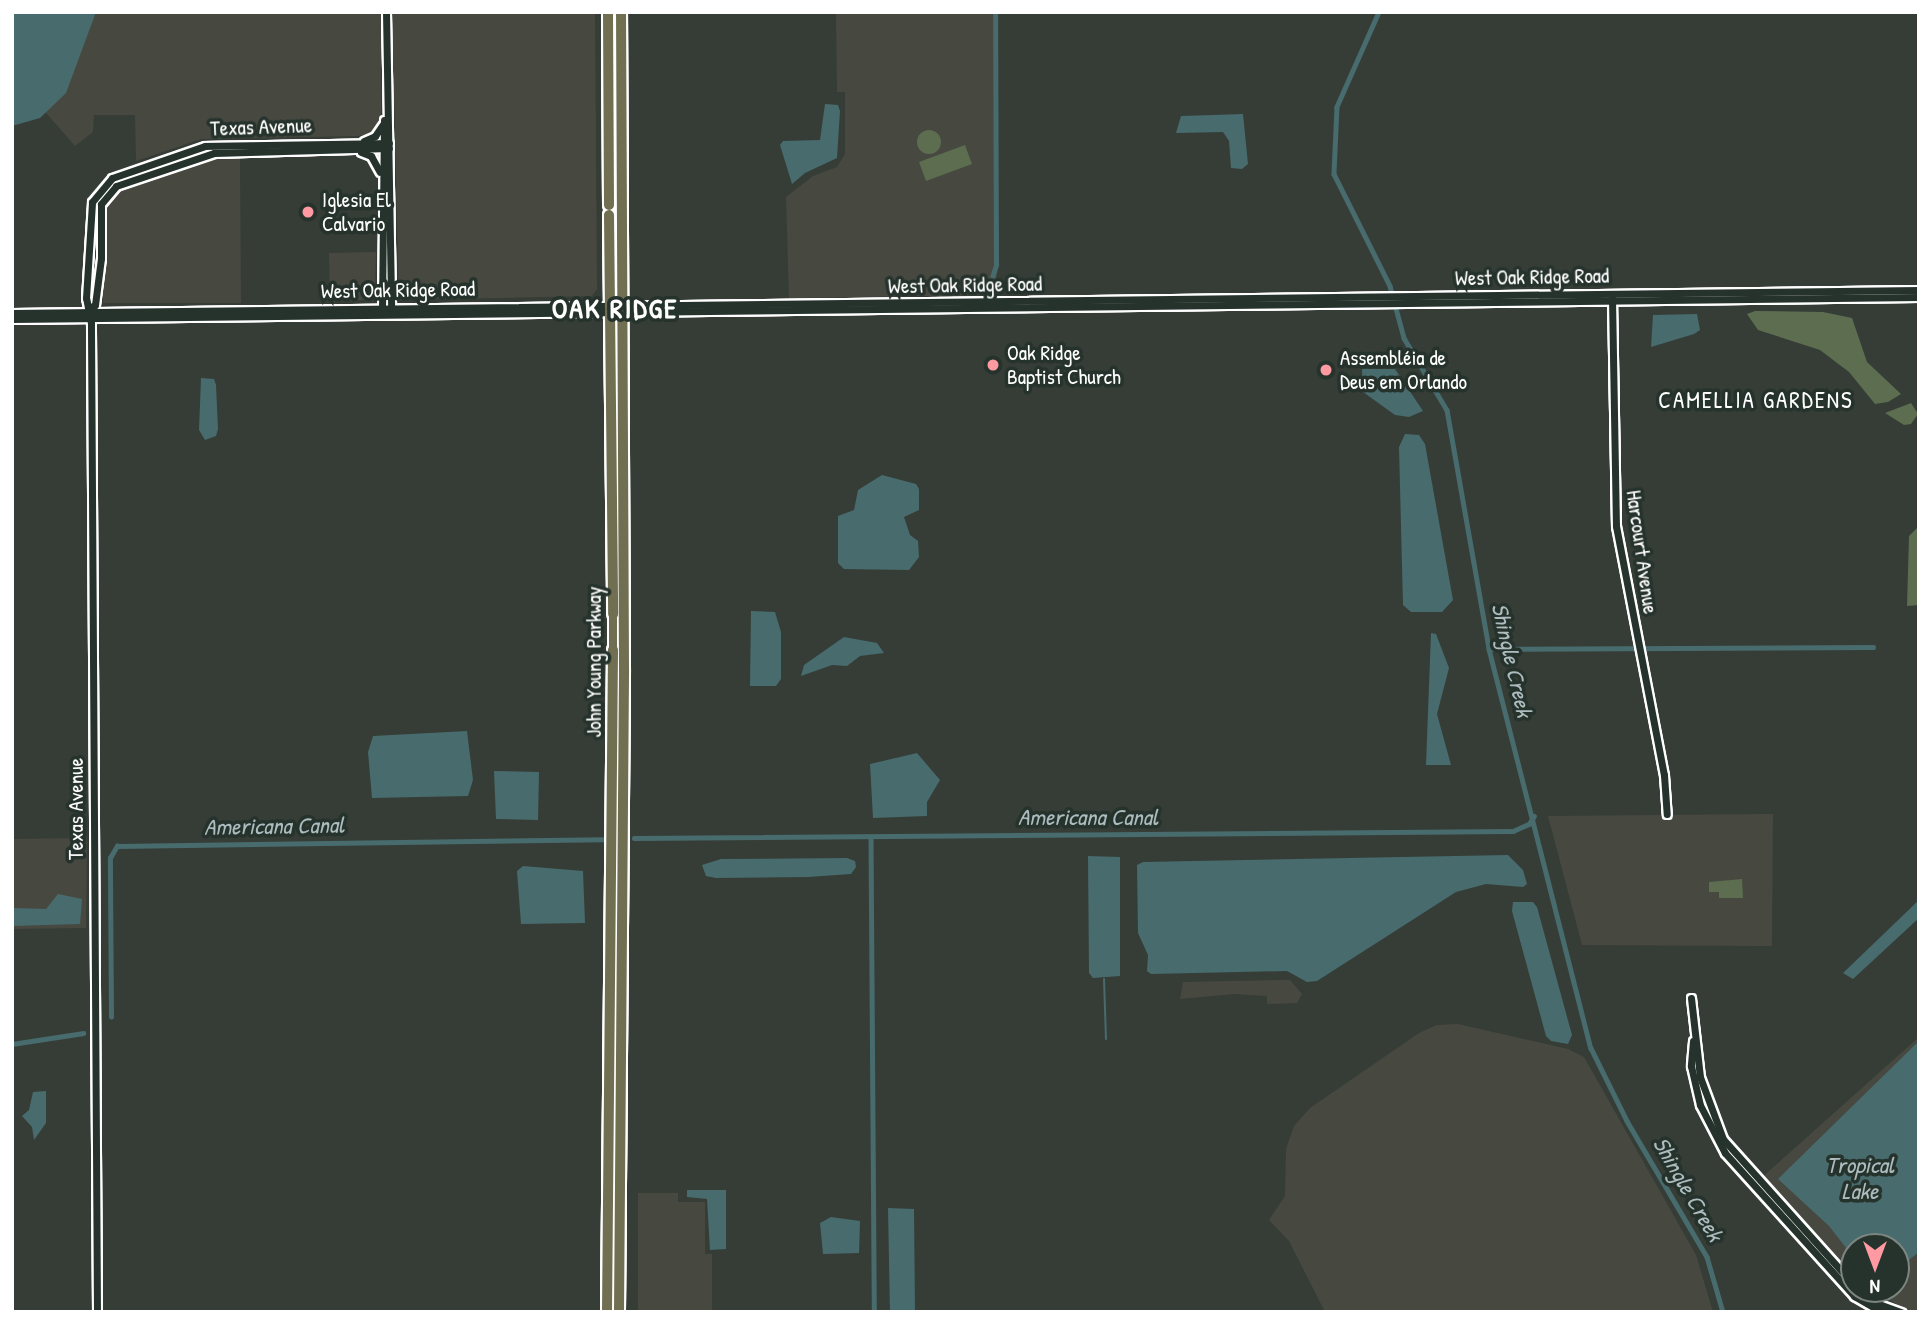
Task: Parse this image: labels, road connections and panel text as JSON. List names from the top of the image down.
{
  "streets": {
    "highway": ["John Young Parkway"],
    "street": ["Texas Avenue", "West Oak Ridge Road", "Harcourt Avenue"]
  },
  "crossings": [
    ["Texas Avenue", "West Oak Ridge Road"],
    ["West Oak Ridge Road", "Harcourt Avenue"],
    ["West Oak Ridge Road", "John Young Parkway"]
  ],
  "districts": ["OAK RIDGE", "CAMELLIA GARDENS"],
  "water": ["Shingle Creek", "Americana Canal", "Tropical Lake"],
  "places": ["Iglesia El Calvario", "Oak Ridge Baptist Church", "Assembléia de Deus em Orlando"],
  "north": "bottom"
}
